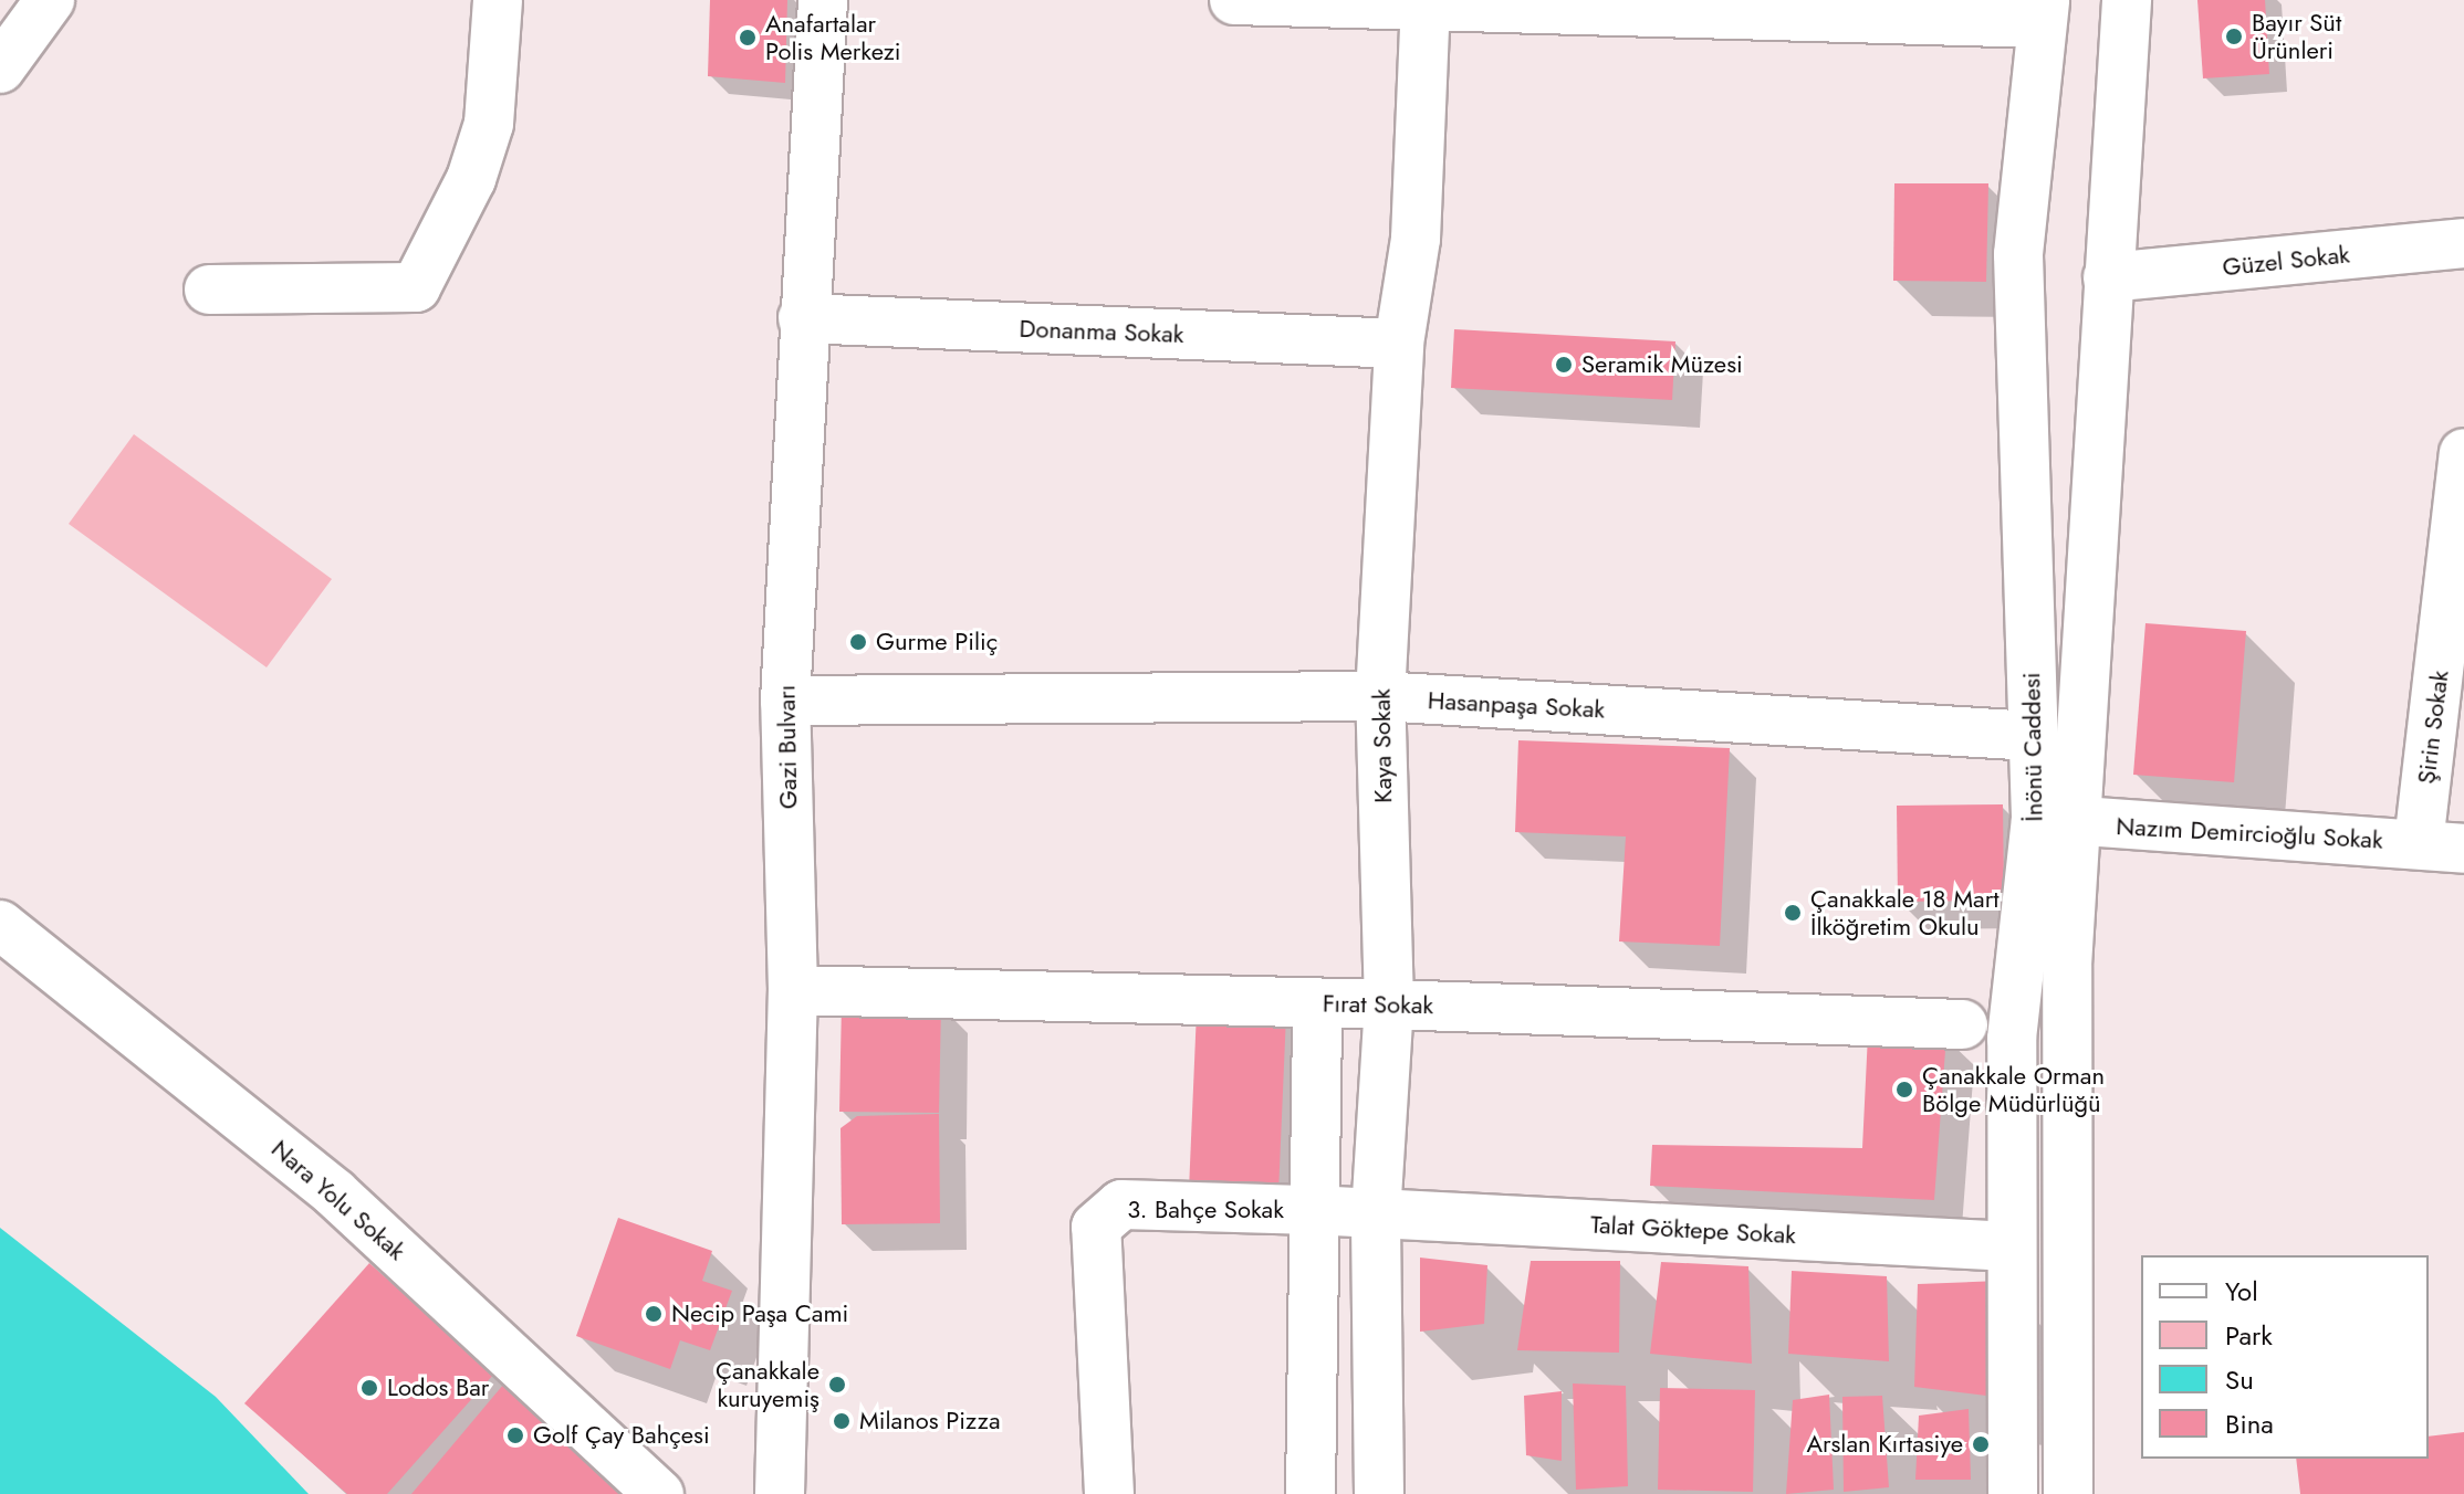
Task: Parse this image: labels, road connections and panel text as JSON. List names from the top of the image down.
{
  "streets": {
    "street": [
      "Güzel Sokak",
      "Donanma Sokak",
      "Hasanpaşa Sokak",
      "Şirin Sokak",
      "Kaya Sokak",
      "Gazi Bulvarı",
      "İnönü Caddesi",
      "Nazım Demircioğlu Sokak",
      "Fırat Sokak",
      "Nara Yolu Sokak",
      "3. Bahçe Sokak",
      "Talat Göktepe Sokak"
    ]
  },
  "crossings": [
    ["Güzel Sokak", "İnönü Caddesi"],
    ["Donanma Sokak", "Kaya Sokak"],
    ["Donanma Sokak", "Gazi Bulvarı"],
    ["Hasanpaşa Sokak", "Kaya Sokak"],
    ["Hasanpaşa Sokak", "Gazi Bulvarı"],
    ["Hasanpaşa Sokak", "İnönü Caddesi"],
    ["Şirin Sokak", "Nazım Demircioğlu Sokak"],
    ["Kaya Sokak", "Fırat Sokak"],
    ["Kaya Sokak", "3. Bahçe Sokak"],
    ["Kaya Sokak", "Talat Göktepe Sokak"],
    ["Gazi Bulvarı", "Fırat Sokak"],
    ["İnönü Caddesi", "Nazım Demircioğlu Sokak"],
    ["İnönü Caddesi", "Talat Göktepe Sokak"],
    ["3. Bahçe Sokak", "Talat Göktepe Sokak"]
  ],
  "places": [
    "Bayır Süt Ürünleri",
    "Anafartalar Polis Merkezi",
    "Seramik Müzesi",
    "Gurme Piliç",
    "Çanakkale 18 Mart İlköğretim Okulu",
    "Çanakkale Orman Bölge Müdürlüğü",
    "Necip Paşa Cami",
    "Çanakkale kuruyemiş",
    "Lodos Bar",
    "Milanos Pizza",
    "Golf Çay Bahçesi",
    "Arslan Kırtasiye"
  ],
  "legend": [
    "Yol",
    "Park",
    "Su",
    "Bina"
  ]
}
